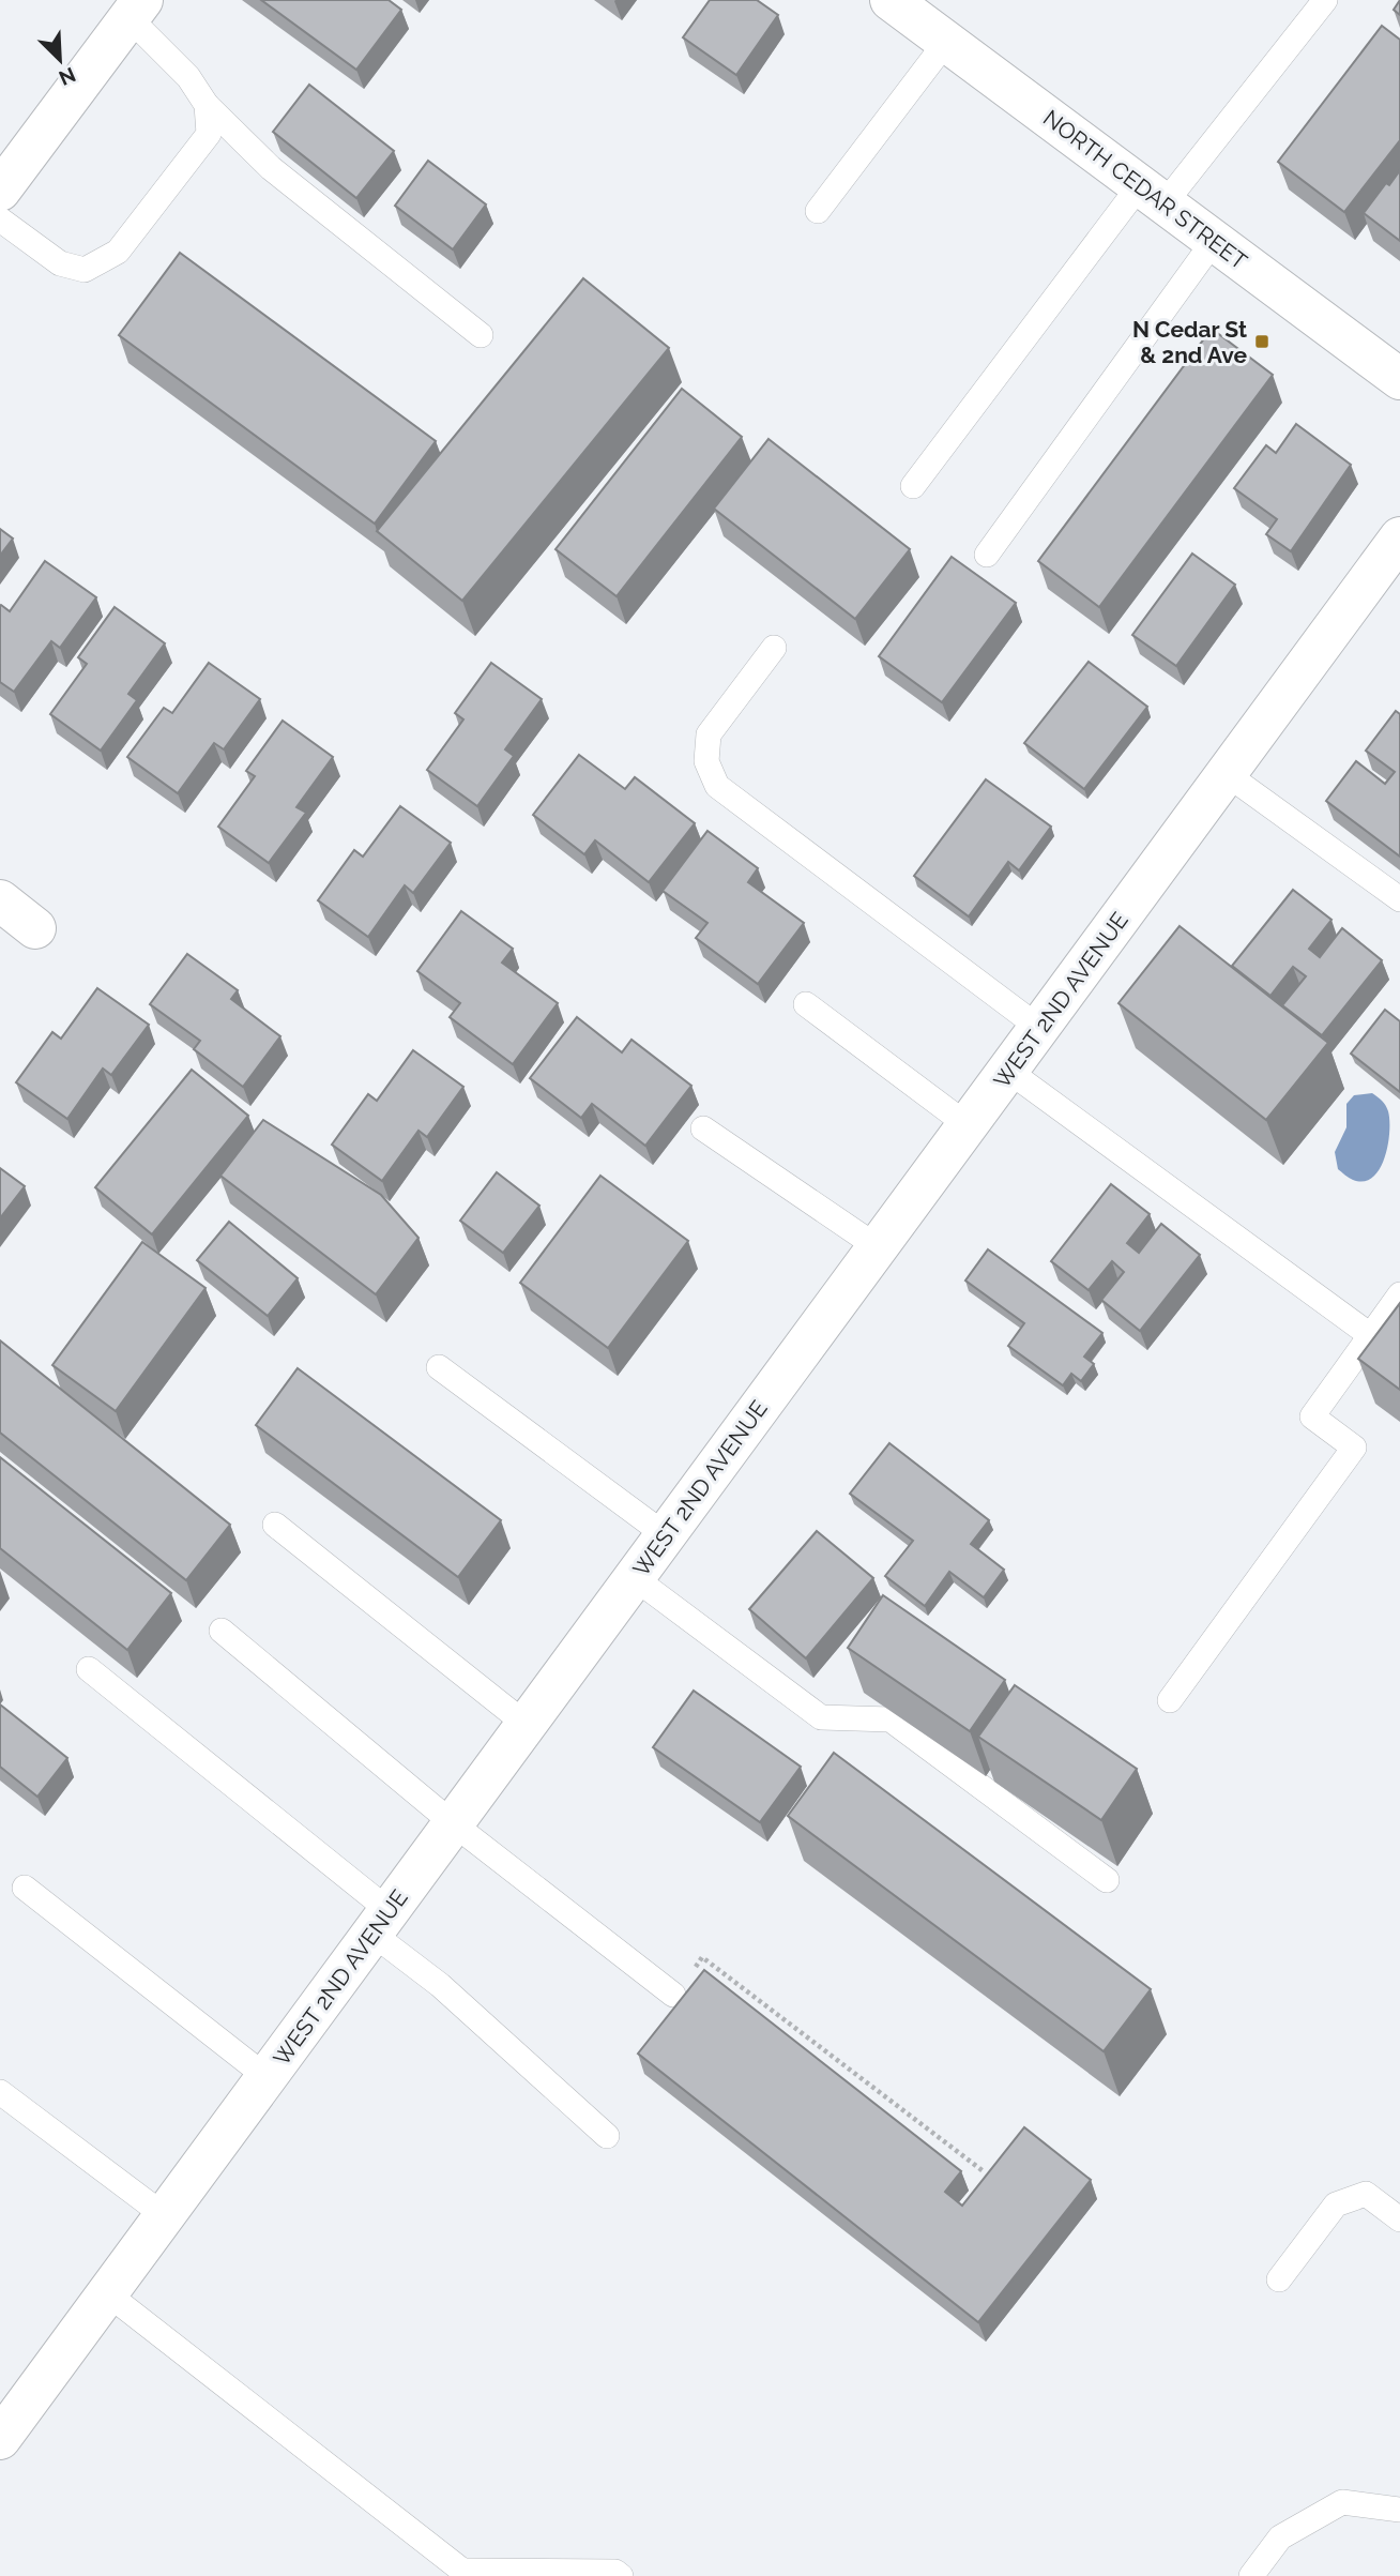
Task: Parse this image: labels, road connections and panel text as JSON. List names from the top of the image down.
{
  "streets": {
    "street": ["NORTH CEDAR STREET", "WEST 2ND AVENUE"]
  },
  "places": {
    "transit": ["N Cedar St & 2nd Ave"]
  },
  "north": "bottom right"
}
